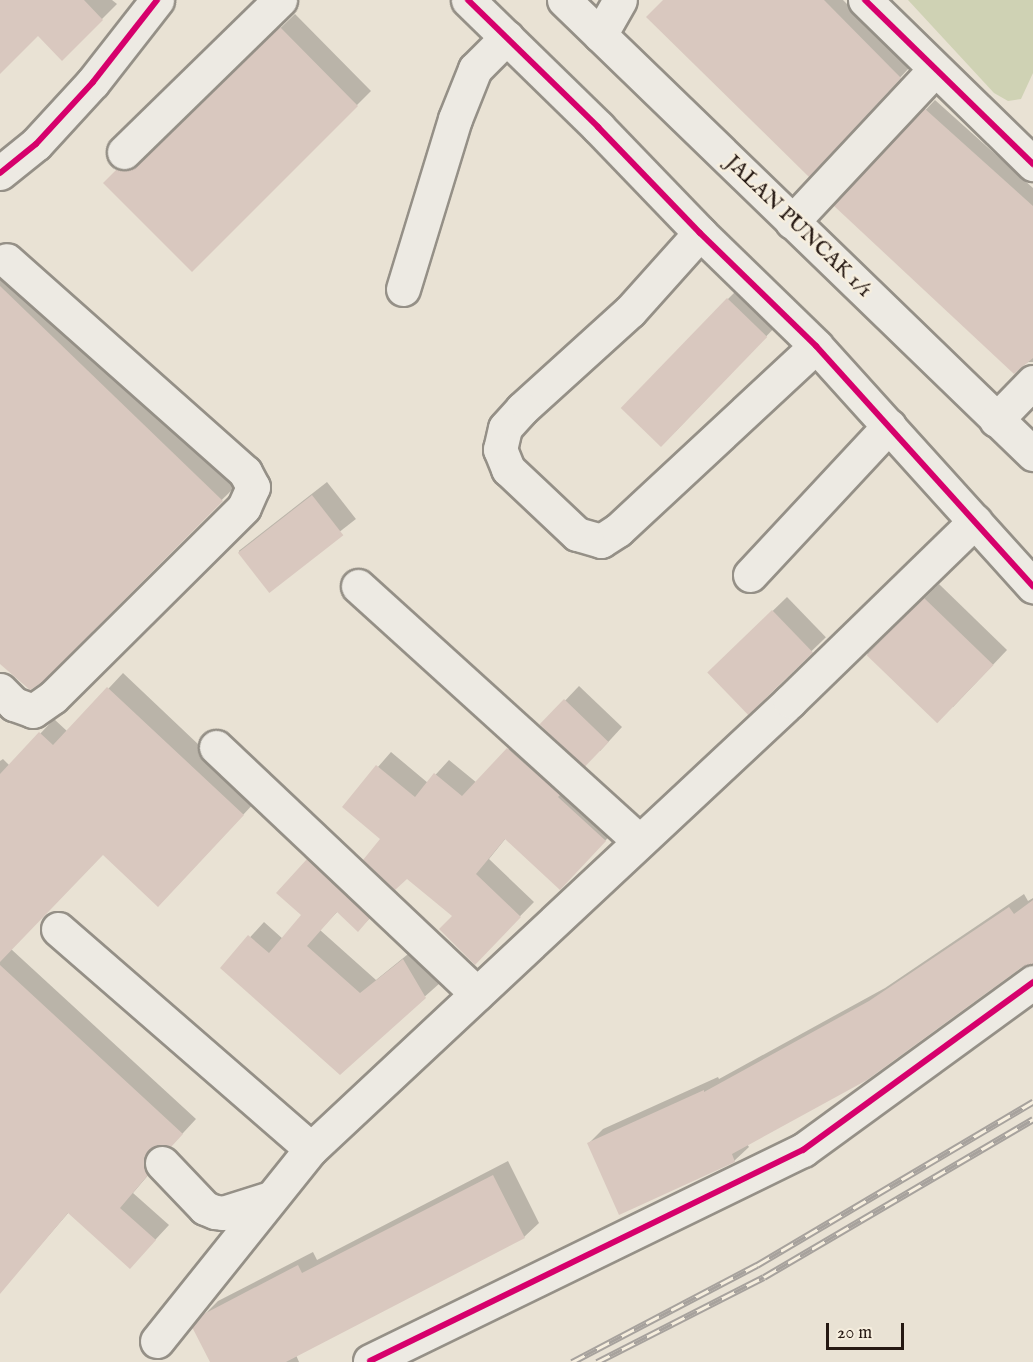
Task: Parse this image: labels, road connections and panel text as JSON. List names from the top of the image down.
{
  "streets": {
    "street": ["JALAN PUNCAK 1/1"]
  },
  "scale_bar": "20 m"
}
